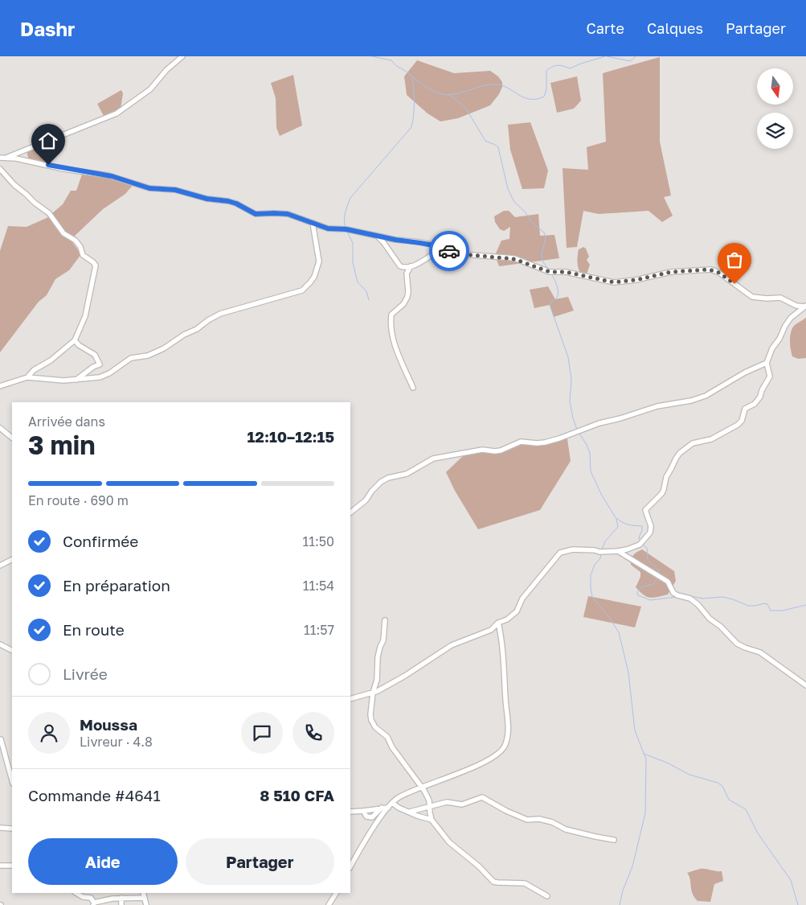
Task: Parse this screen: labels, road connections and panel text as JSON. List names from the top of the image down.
{
  "north": "bottom",
  "page": {
    "header": "Dashr",
    "nav": ["Carte", "Calques", "Partager"],
    "heading": ["3 min", "Arrivée dans", "12:10–12:15"],
    "panel": [
      "Moussa",
      "Livreur · 4.8",
      "Commande #4641",
      "8 510 CFA"
    ],
    "bar": "En route · 690 m",
    "list": [
      ["Confirmée", "11:50"],
      ["En préparation", "11:54"],
      ["En route", "11:57"],
      "Livrée"
    ],
    "buttons": ["Aide", "Partager"]
  }
}
